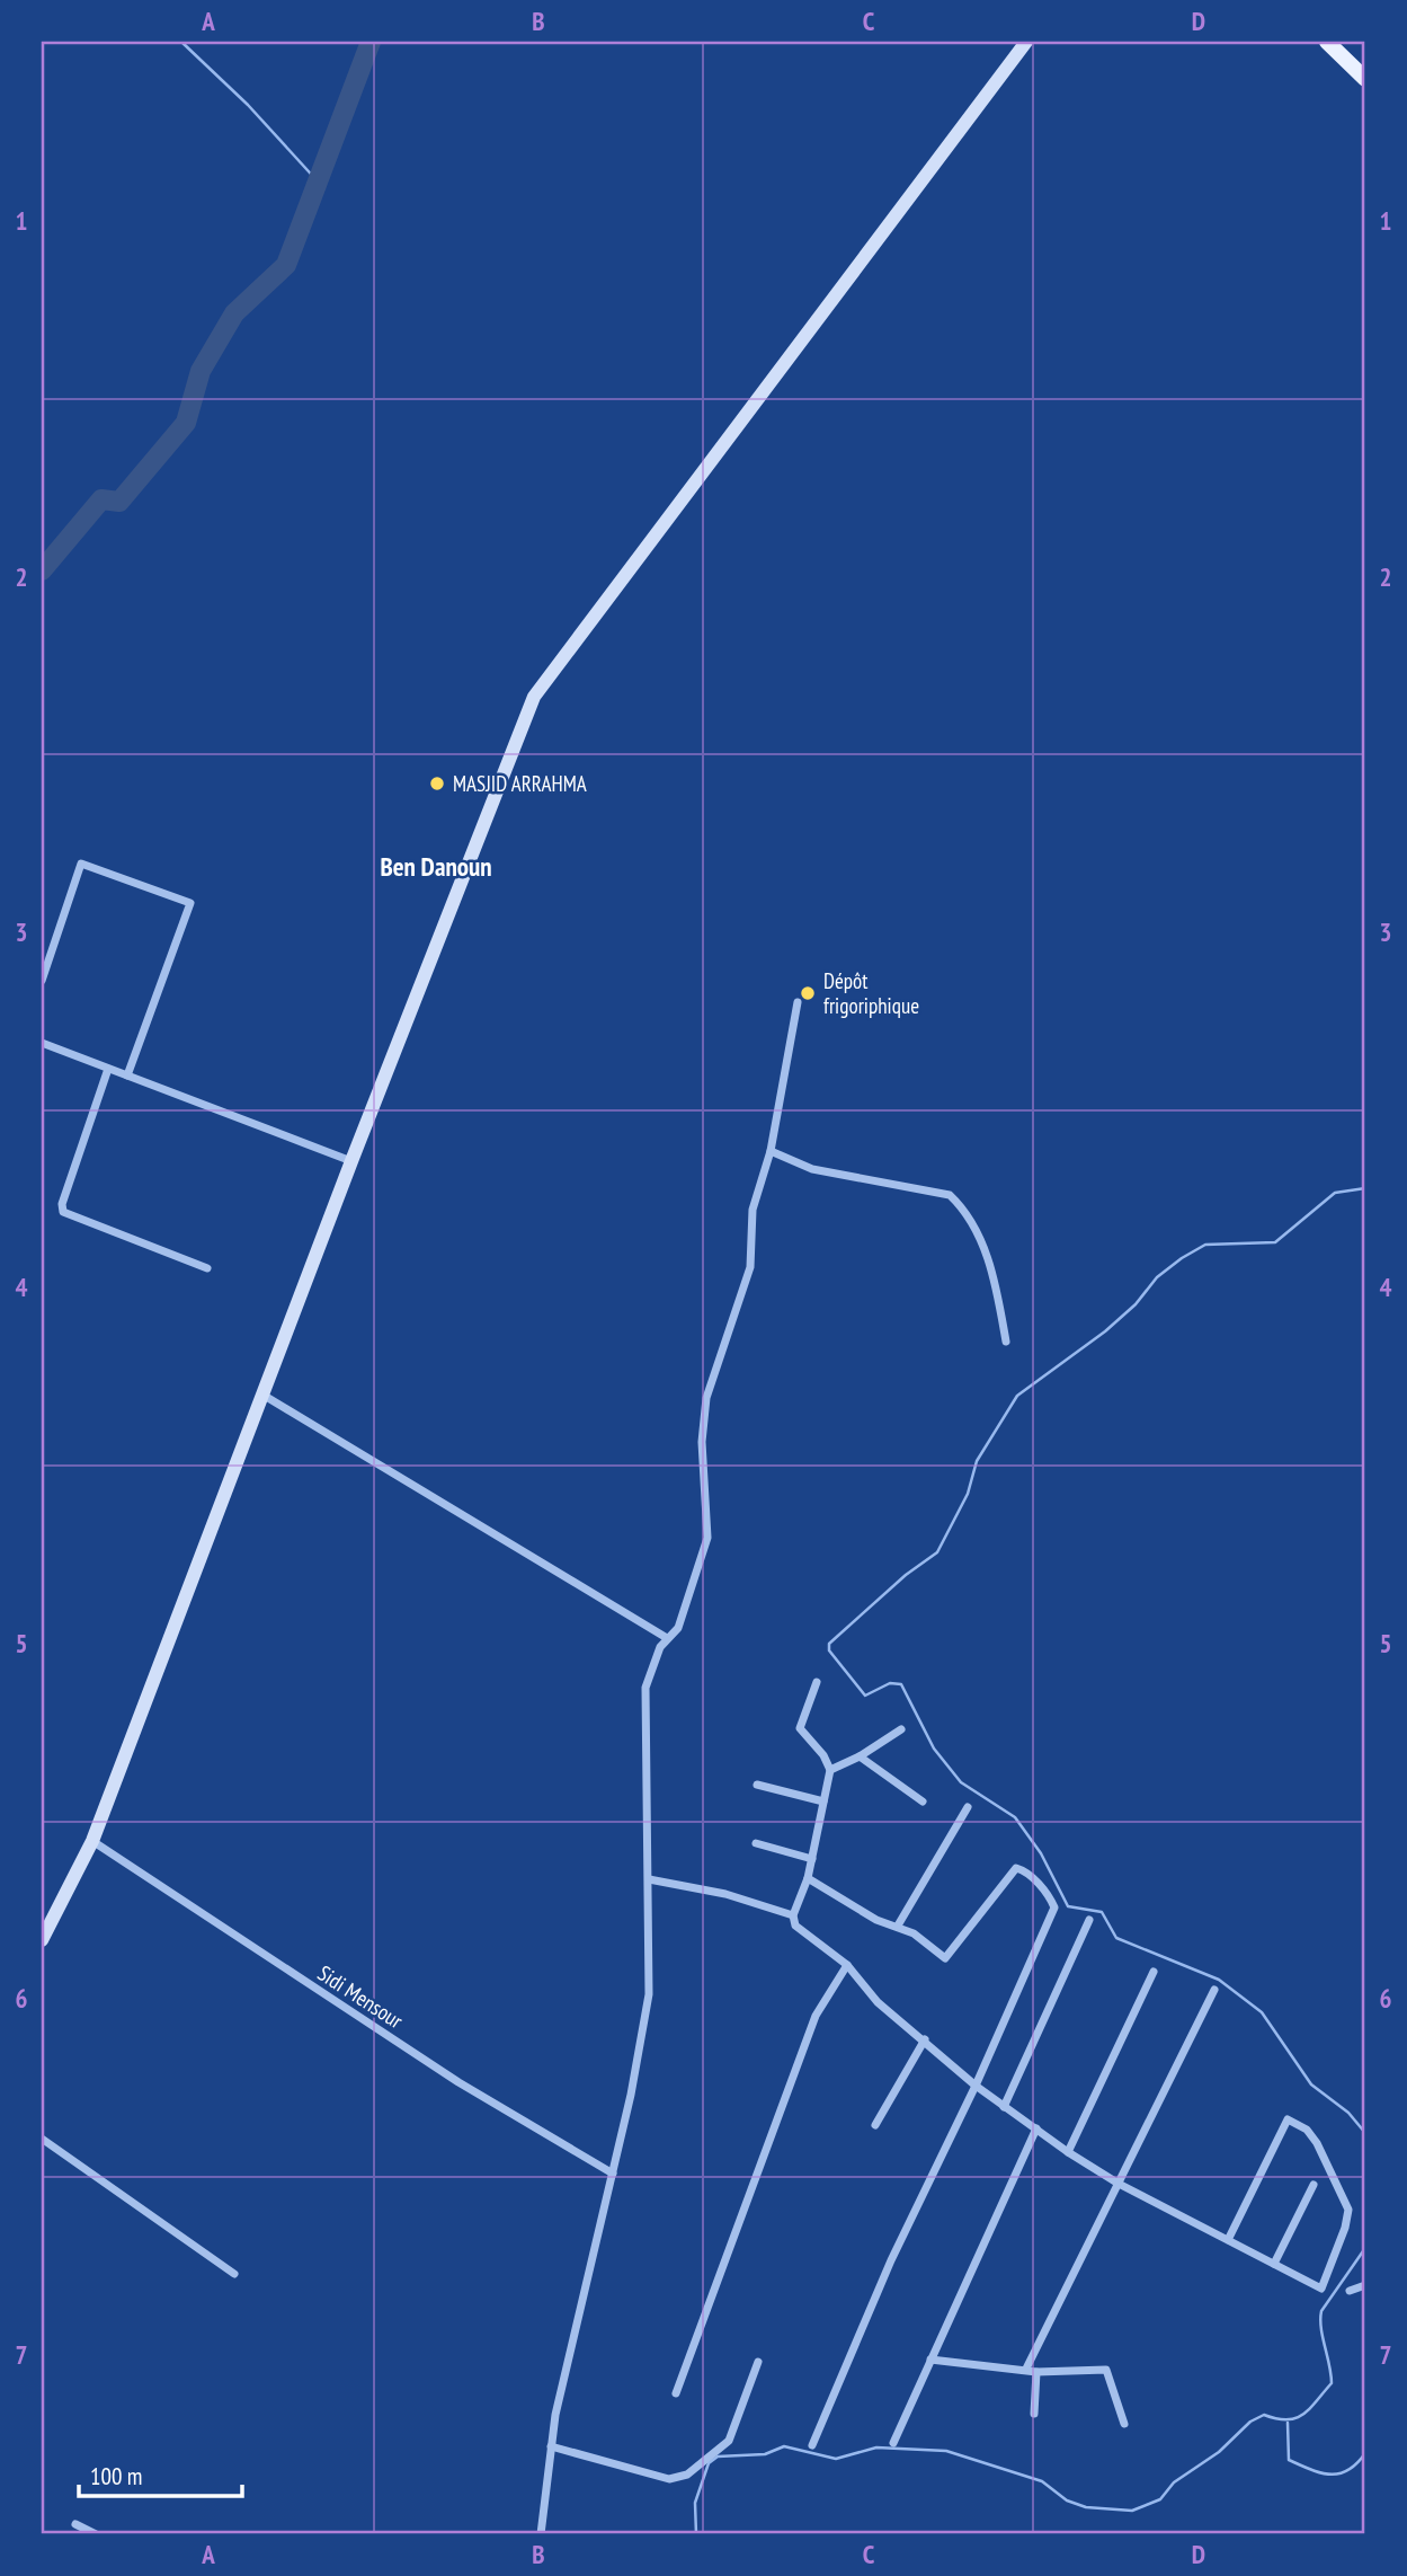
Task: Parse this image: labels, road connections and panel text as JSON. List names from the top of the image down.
{
  "streets": {
    "street": ["Sidi Mensour"]
  },
  "districts": ["Ben Danoun"],
  "places": ["MASJID ARRAHMA", "Dépôt frigoriphique"],
  "scale_bar": "100 m",
  "grid": {
    "columns": [
      "A",
      "B",
      "C",
      "D"
    ],
    "rows": [
      "1",
      "2",
      "3",
      "4",
      "5",
      "6",
      "7"
    ]
  }
}
